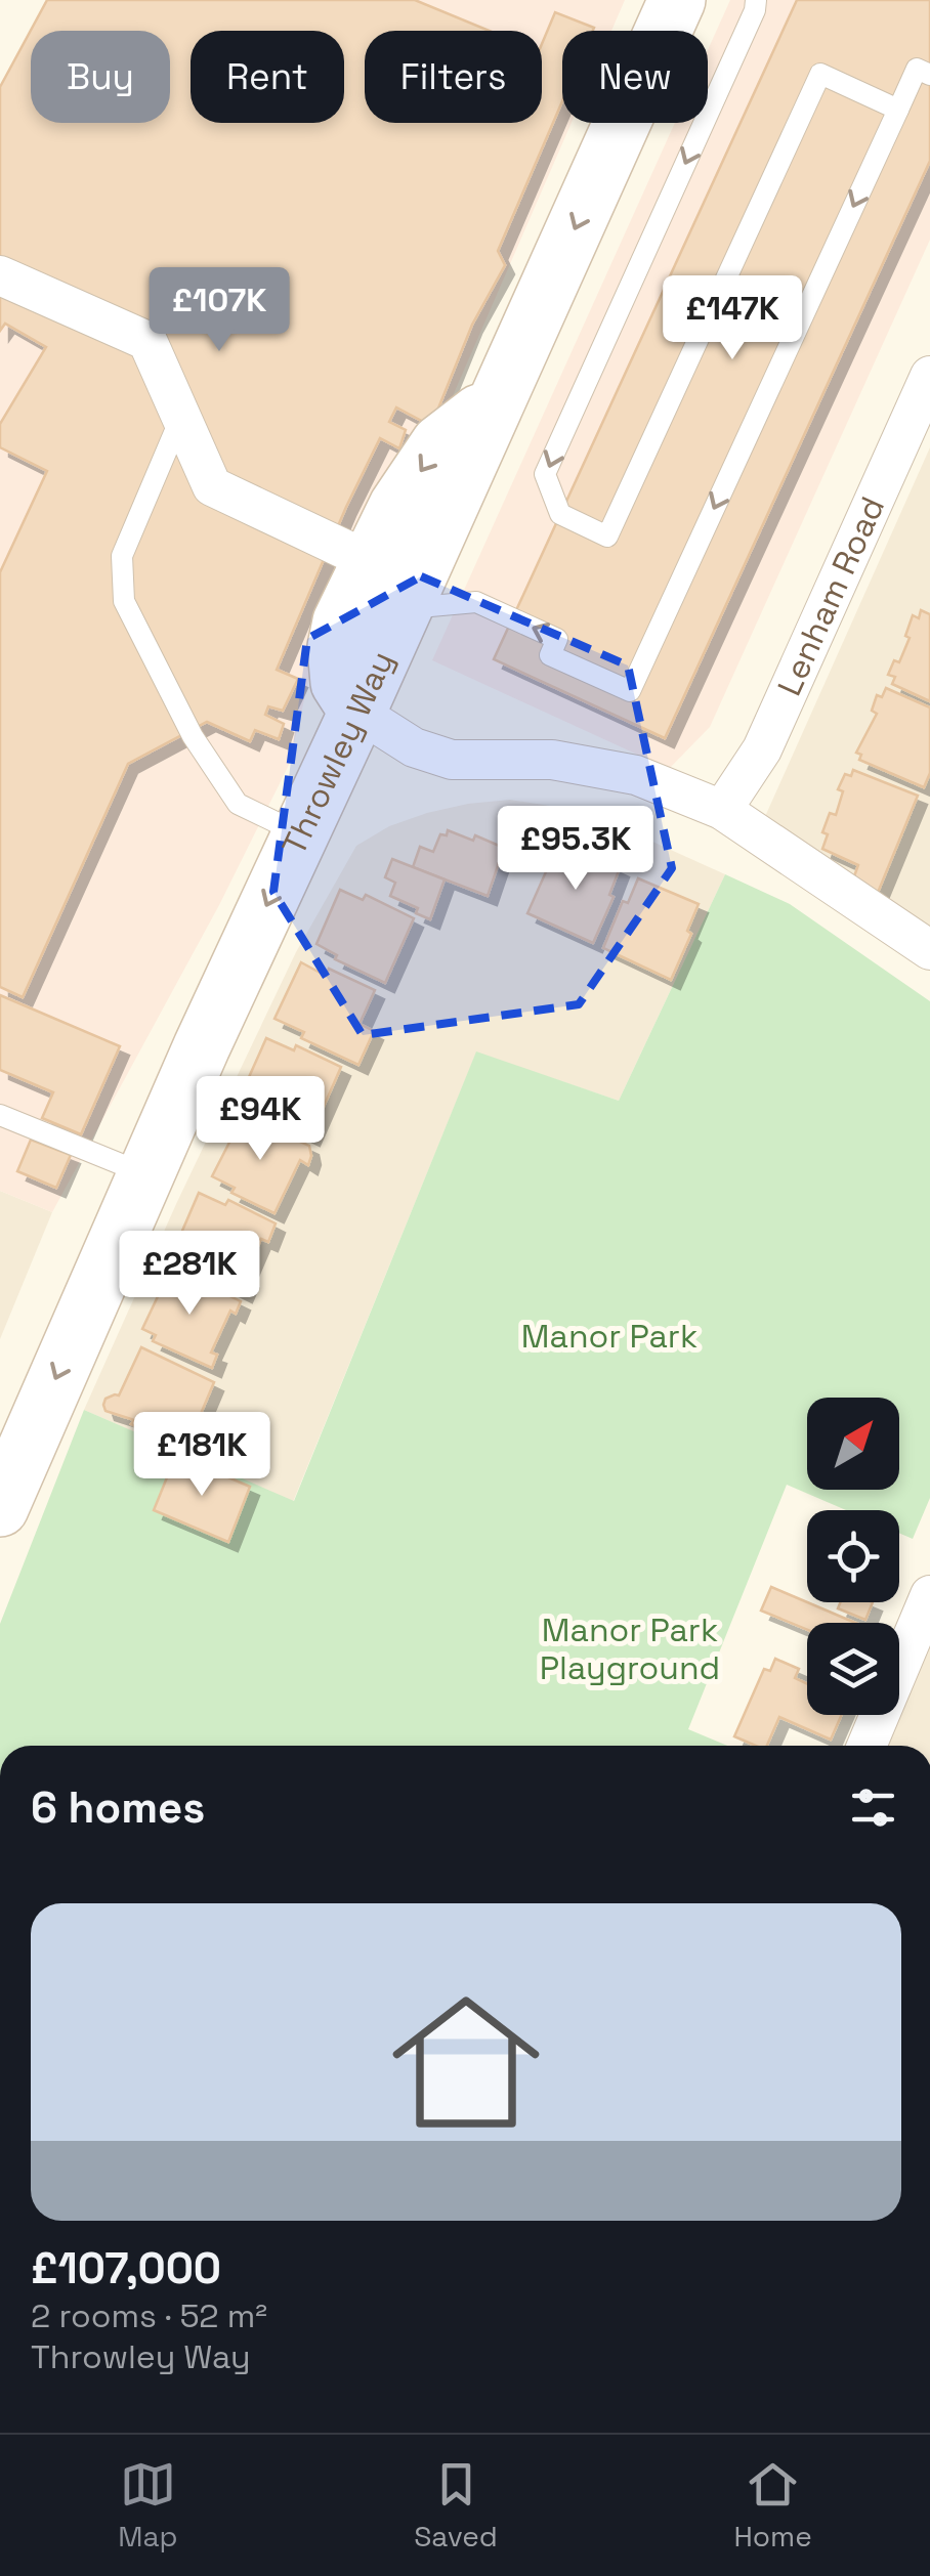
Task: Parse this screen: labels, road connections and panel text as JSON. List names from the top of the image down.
{
  "streets": {
    "main road": ["Throwley Way"],
    "street": ["Lenham Road"]
  },
  "one_way": ["Throwley Way"],
  "parks": ["Manor Park", "Manor Park Playground"],
  "north": "top right",
  "page": {
    "chip": [
      "Buy",
      "Rent",
      "Filters",
      "New"
    ],
    "price": [
      "£107K",
      "£147K",
      "£95.3K",
      "£94K",
      "£281K",
      "£181K"
    ],
    "heading": "6 homes",
    "list": [
      {
        "name": "£107,000",
        "note": "2 rooms · 52 m² · Throwley Way"
      }
    ],
    "tabs": ["Map", "Saved", "Home"]
  }
}
